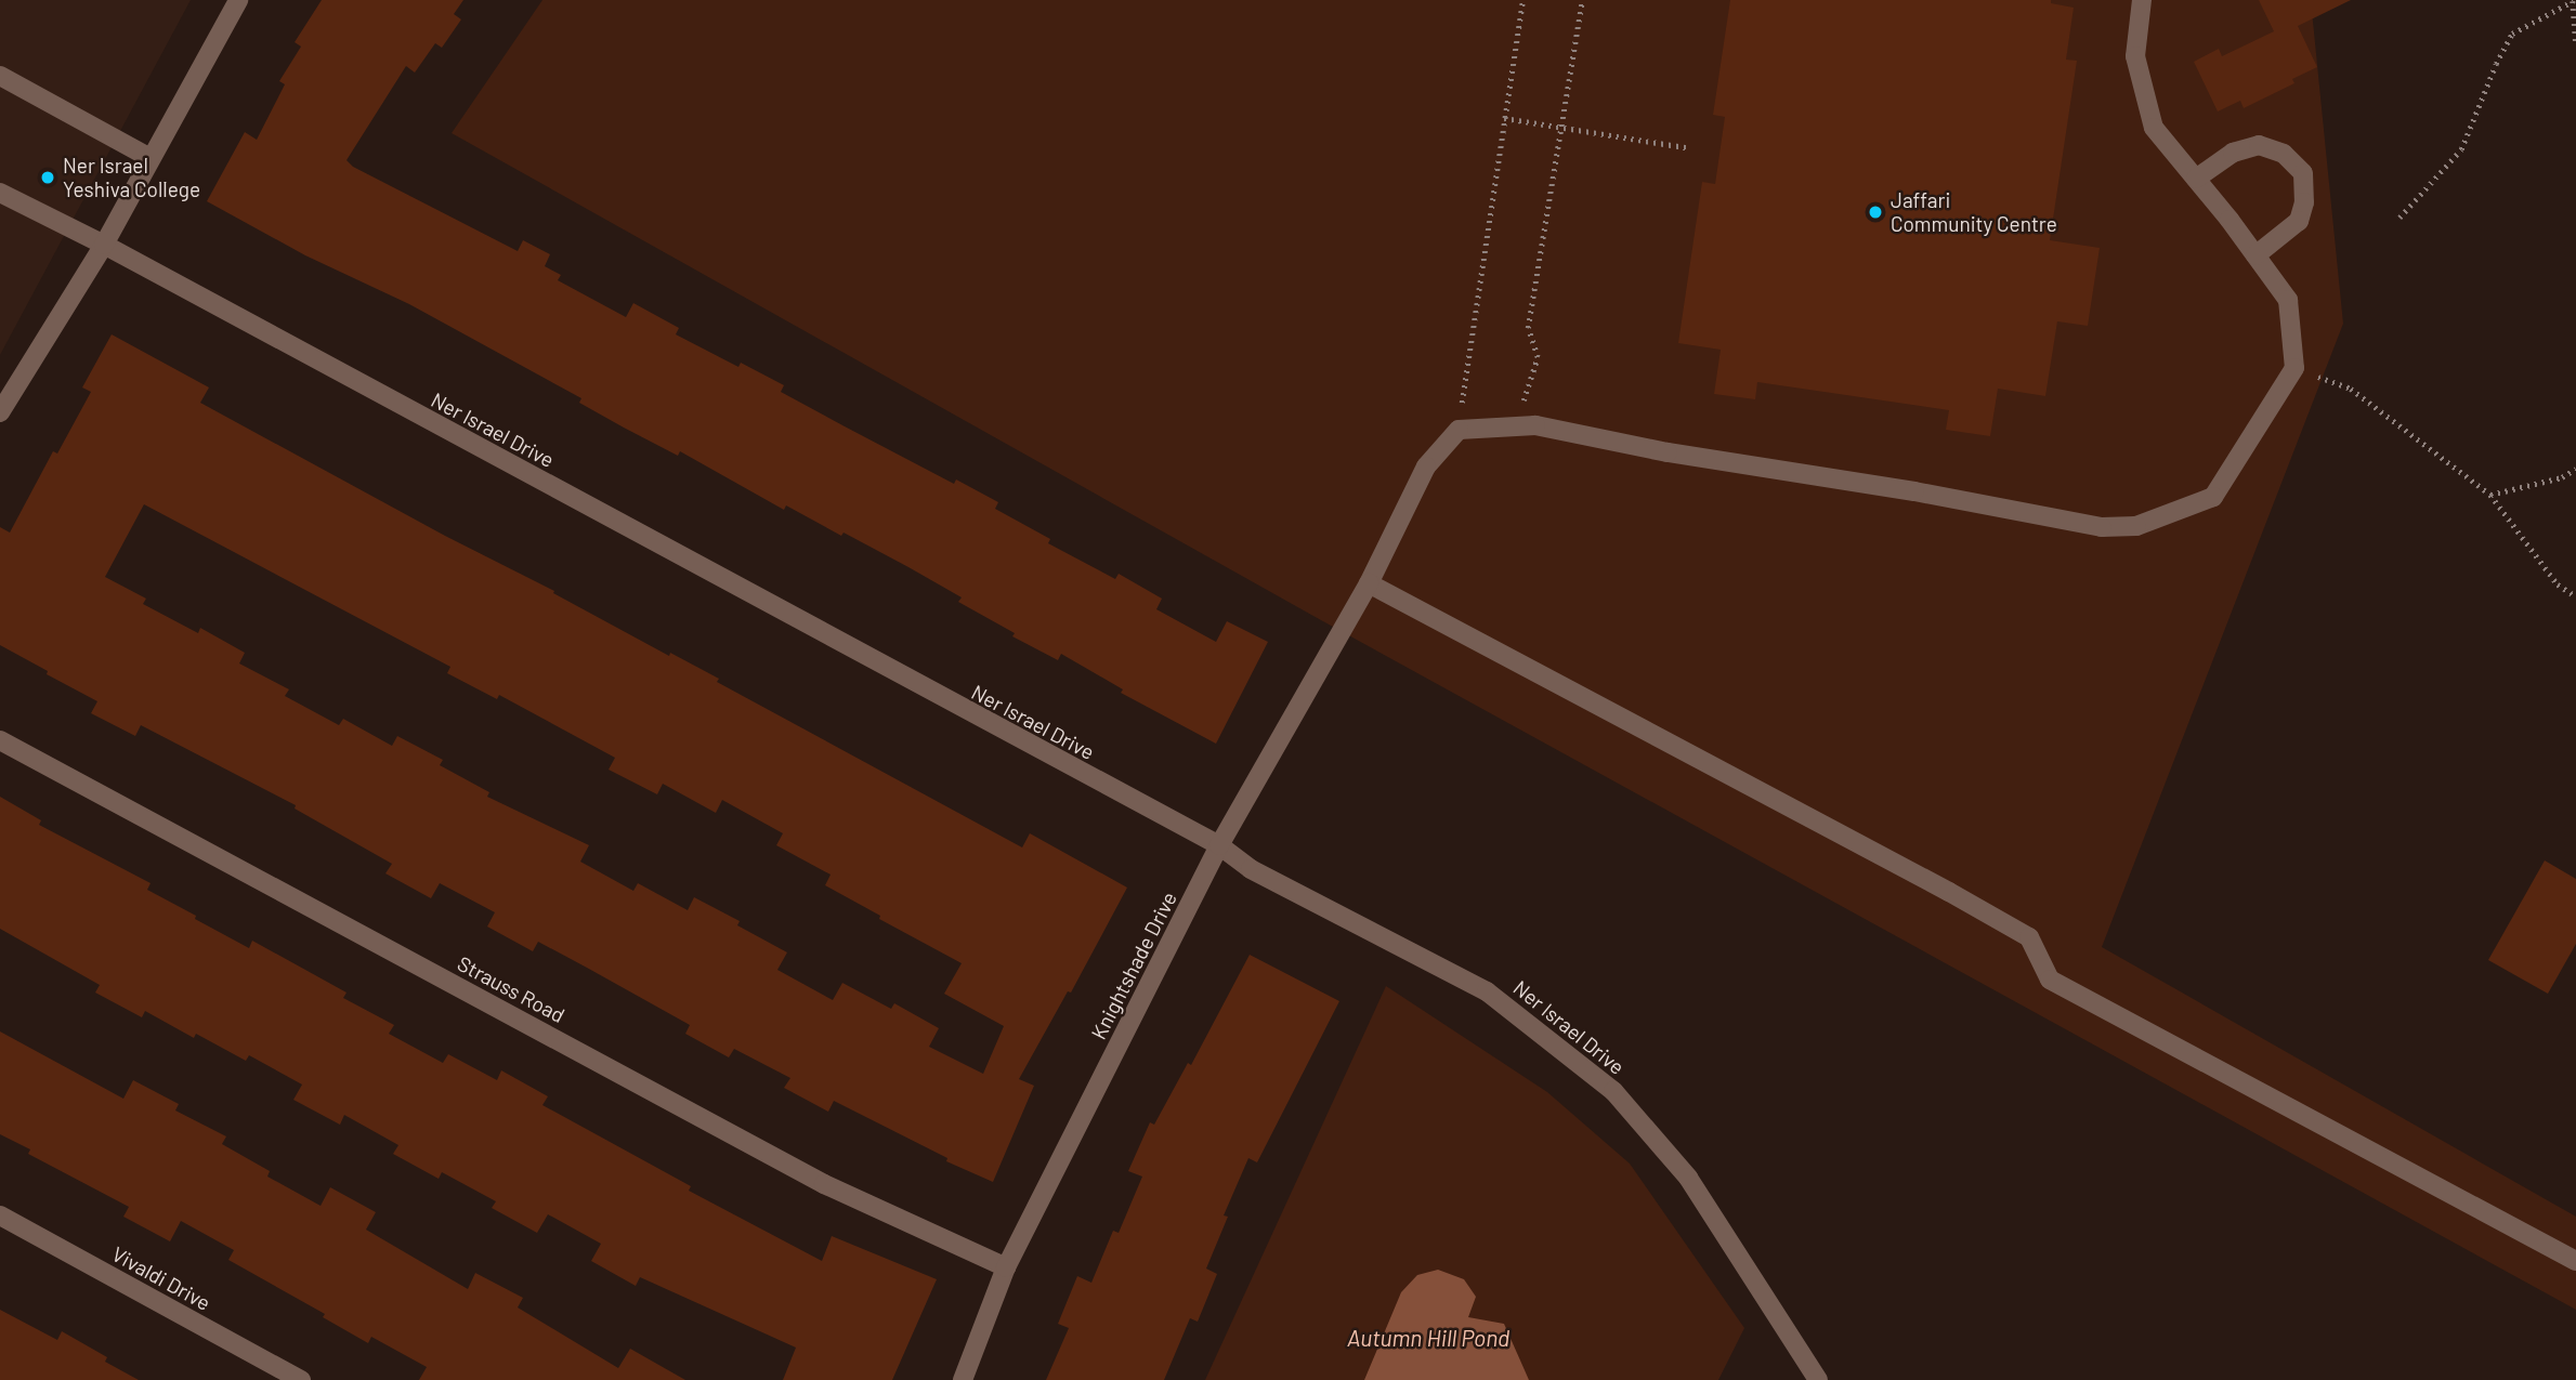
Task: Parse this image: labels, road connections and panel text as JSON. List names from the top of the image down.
{
  "streets": {
    "street": [
      "Ner Israel Drive",
      "Knightshade Drive",
      "Strauss Road",
      "Vivaldi Drive"
    ]
  },
  "crossings": [
    ["Ner Israel Drive", "Knightshade Drive"],
    ["Knightshade Drive", "Strauss Road"]
  ],
  "water": ["Autumn Hill Pond"],
  "places": ["Ner Israel Yeshiva College", "Jaffari Community Centre"]
}
